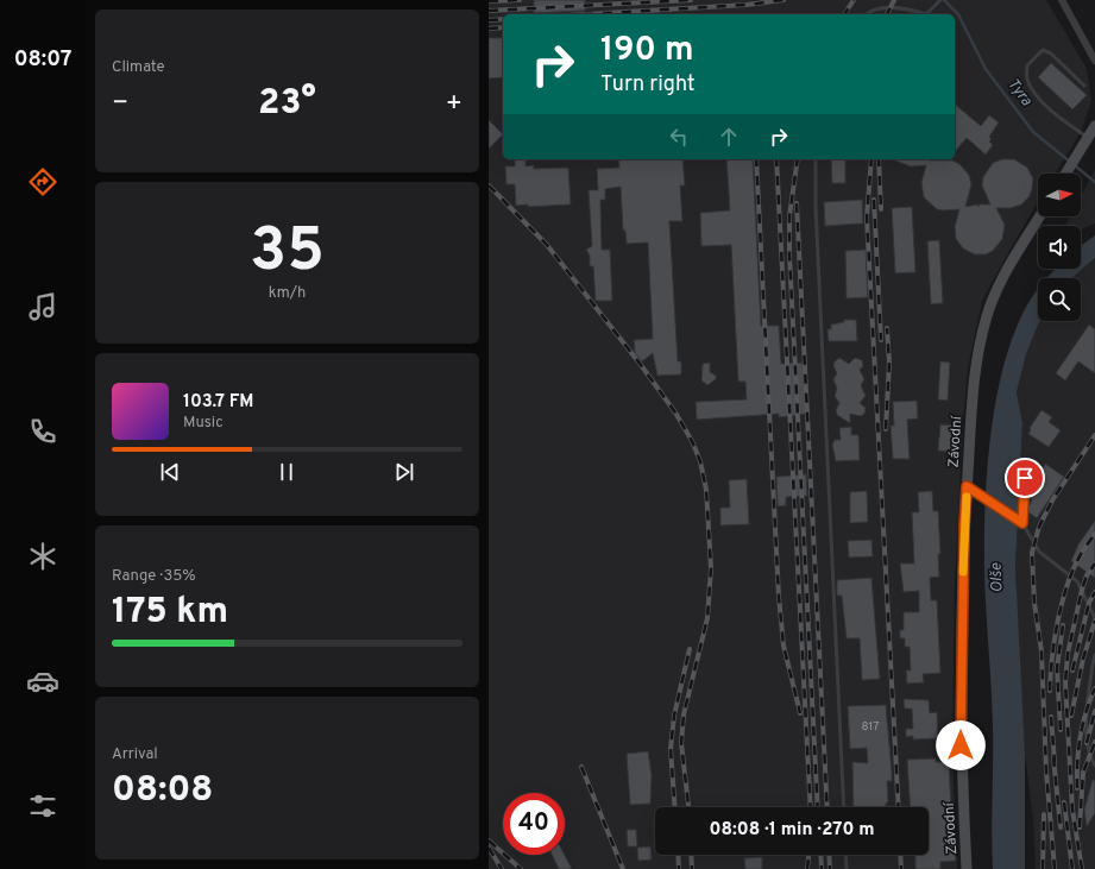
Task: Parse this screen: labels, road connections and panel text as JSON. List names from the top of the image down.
{
  "streets": {
    "street": ["Závodní"]
  },
  "water": ["Tyra", "Olše"],
  "house_numbers": ["817"],
  "north": "right",
  "page": {
    "tabs": "08:07",
    "tile": [
      "Climate",
      ["35", "km/h"],
      ["Range · 35%", "175 km"],
      ["Arrival", "08:08"]
    ],
    "turn": ["190 m", "Turn right"],
    "heat": ["−", "23°", "+"],
    "song": ["103.7 FM", "Music"],
    "limit": "40",
    "trip": "08:08 · 1 min · 270 m"
  }
}
